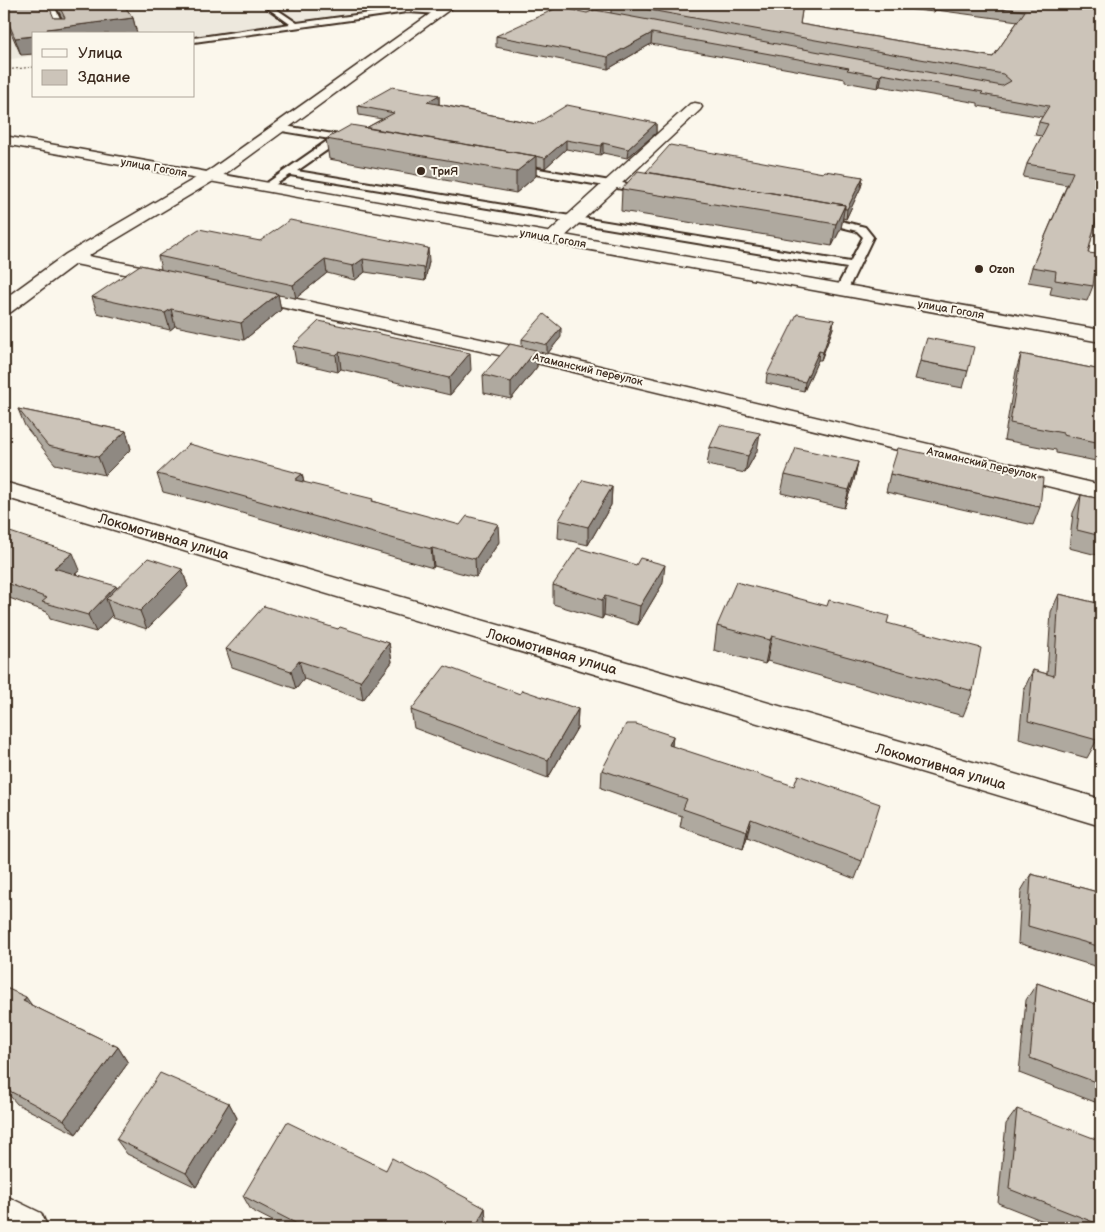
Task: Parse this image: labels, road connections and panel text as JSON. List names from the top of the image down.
{
  "streets": {
    "street": ["улица Гоголя", "Атаманский переулок", "Локомотивная улица"]
  },
  "places": ["ТриЯ", "Ozon"],
  "legend": ["Улица", "Здание"]
}
